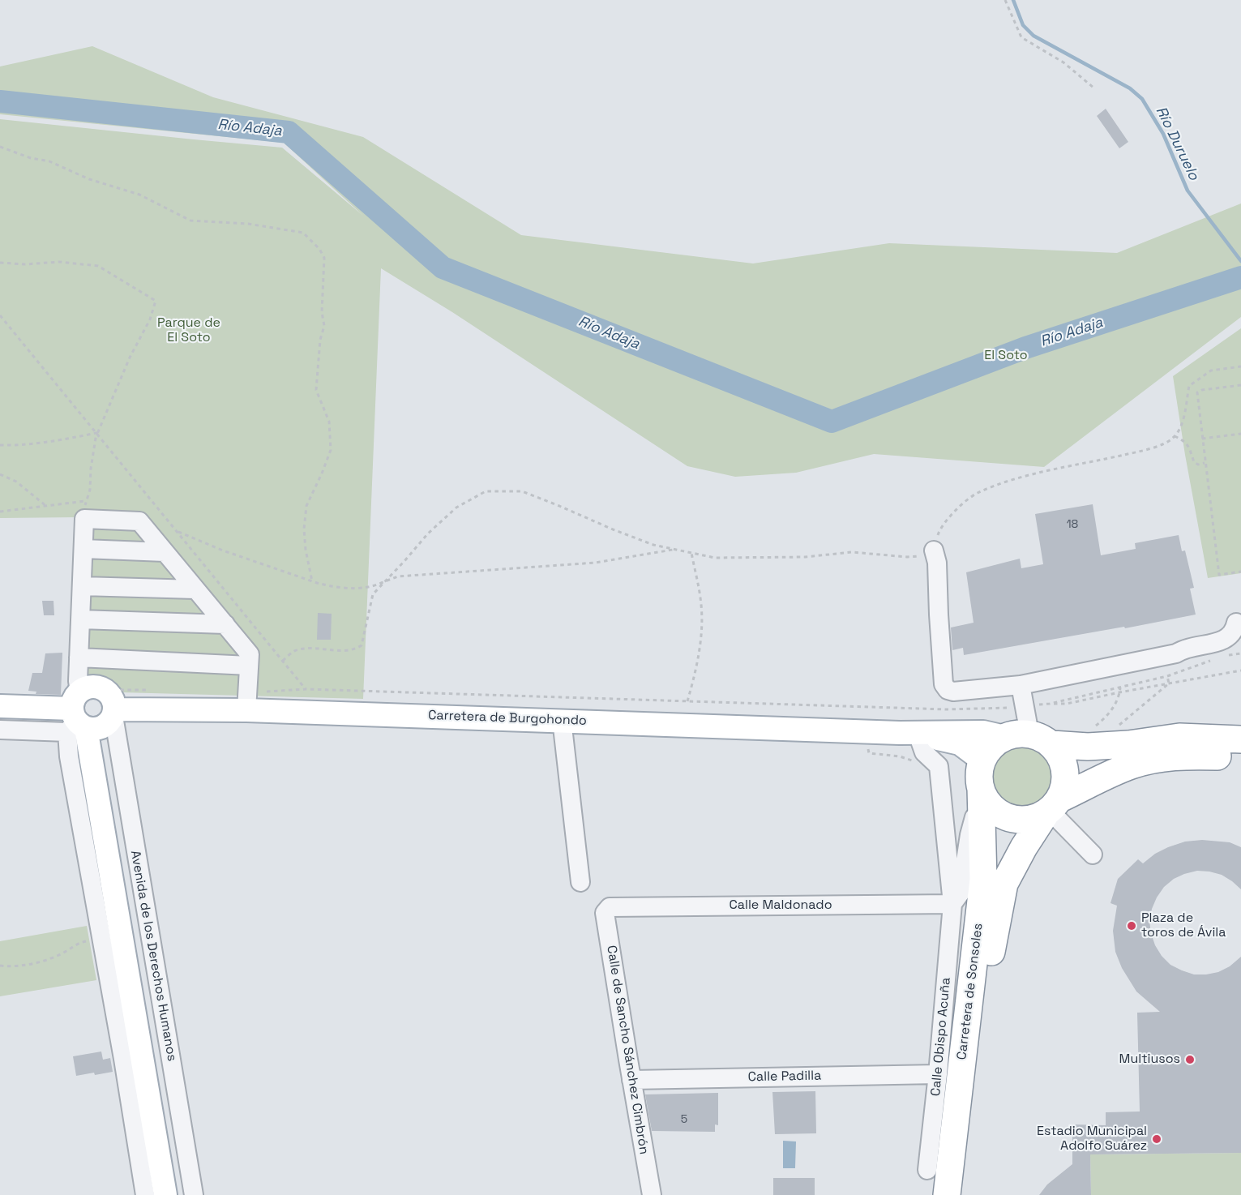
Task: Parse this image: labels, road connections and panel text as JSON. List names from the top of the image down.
{
  "streets": {
    "highway": ["Carretera de Burgohondo", "Carretera de Sonsoles"],
    "main road": ["Avenida de los Derechos Humanos"],
    "street": [
      "Calle Maldonado",
      "Calle Obispo Acuña",
      "Calle de Sancho Sánchez Cimbrón",
      "Calle Padilla"
    ]
  },
  "crossings": [
    ["Carretera de Burgohondo", "Avenida de los Derechos Humanos"],
    ["Carretera de Burgohondo", "Carretera de Sonsoles"],
    ["Carretera de Burgohondo", "Calle Obispo Acuña"],
    ["Calle Maldonado", "Calle Obispo Acuña"],
    ["Calle Maldonado", "Calle de Sancho Sánchez Cimbrón"],
    ["Carretera de Sonsoles", "Calle Obispo Acuña"],
    ["Calle Obispo Acuña", "Calle Padilla"],
    ["Calle de Sancho Sánchez Cimbrón", "Calle Padilla"]
  ],
  "water": ["Río Adaja", "Río Duruelo"],
  "parks": ["Parque de El Soto", "El Soto"],
  "places": ["Plaza de toros de Ávila", "Multiusos", "Estadio Municipal Adolfo Suárez"],
  "house_numbers": ["18", "5"]
}
